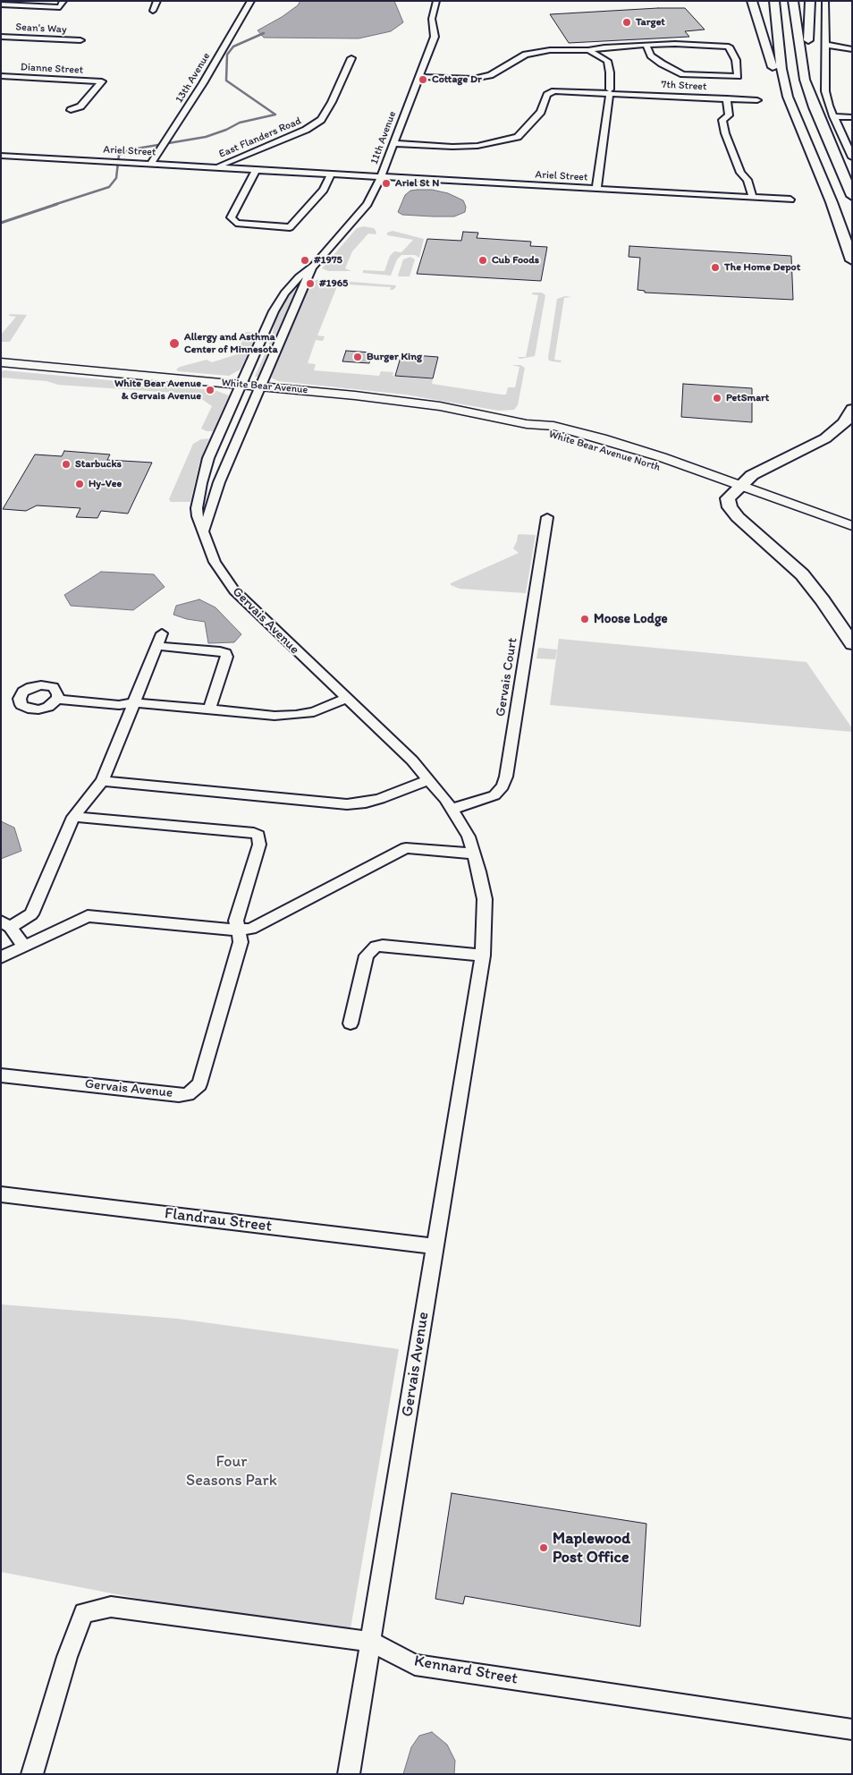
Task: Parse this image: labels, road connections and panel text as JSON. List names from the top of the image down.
{
  "streets": {
    "main road": ["White Bear Avenue", "White Bear Avenue North"],
    "street": [
      "Sean's Way",
      "Dianne Street",
      "13th Avenue",
      "7th Street",
      "East Flanders Road",
      "11th Avenue",
      "Ariel Street",
      "Gervais Avenue",
      "Gervais Court",
      "Flandrau Street",
      "Kennard Street"
    ]
  },
  "crossings": [
    ["13th Avenue", "Ariel Street"],
    ["7th Street", "11th Avenue"],
    ["East Flanders Road", "Ariel Street"],
    ["11th Avenue", "Ariel Street"],
    ["11th Avenue", "White Bear Avenue"],
    ["11th Avenue", "Gervais Avenue"],
    ["White Bear Avenue", "White Bear Avenue North"],
    ["White Bear Avenue", "Gervais Avenue"],
    ["Gervais Avenue", "Gervais Court"],
    ["Gervais Avenue", "Flandrau Street"],
    ["Gervais Avenue", "Kennard Street"]
  ],
  "parks": ["Four Seasons Park"],
  "places": [
    "Target",
    "Cottage Dr",
    "Ariel St N",
    "#1975",
    "Cub Foods",
    "The Home Depot",
    "#1965",
    "Allergy and Asthma Center of Minnesota",
    "Burger King",
    "White Bear Avenue & Gervais Avenue",
    "PetSmart",
    "Starbucks",
    "Hy-Vee",
    "Moose Lodge",
    "Maplewood Post Office"
  ]
}
